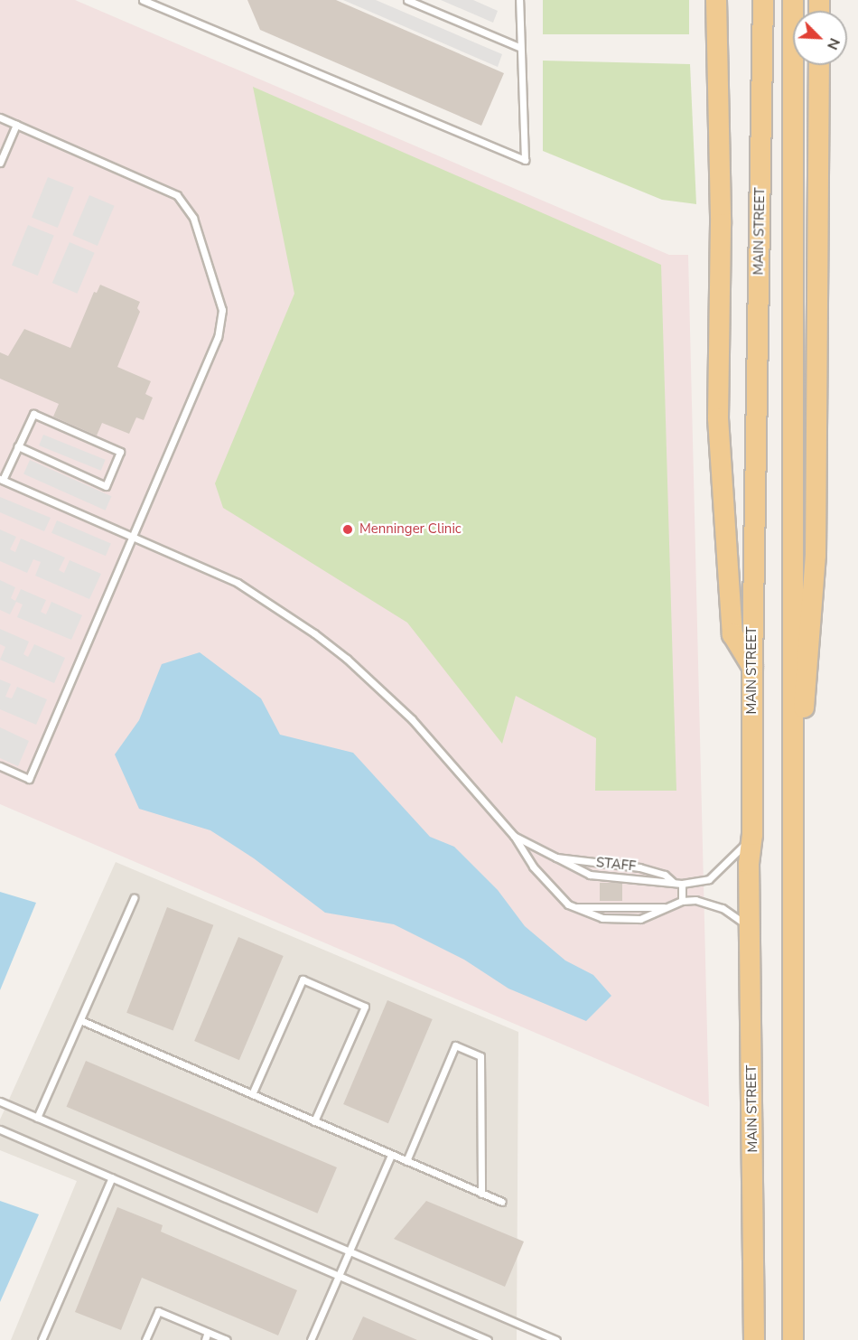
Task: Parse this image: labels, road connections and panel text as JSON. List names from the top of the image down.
{
  "streets": {
    "highway": ["MAIN STREET"],
    "lane": ["STAFF"]
  },
  "places": ["Menninger Clinic"],
  "north": "bottom right"
}
